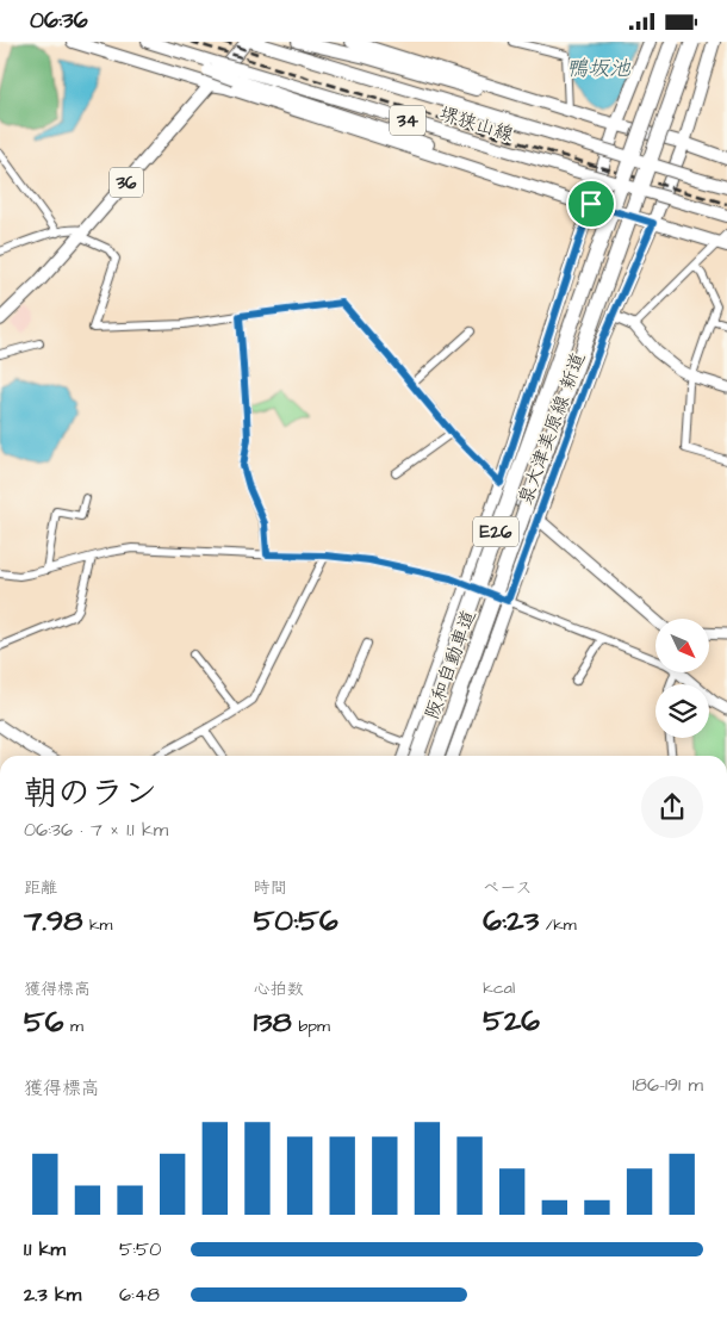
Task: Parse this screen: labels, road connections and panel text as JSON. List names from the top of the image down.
{
  "streets": {
    "highway": ["E26", "阪和自動車道"],
    "main road": [
      "34",
      "堺狭山線",
      "36",
      "泉大津美原線 新道"
    ]
  },
  "crossings": [
    ["堺狭山線", "36"]
  ],
  "water": ["鴨坂池"],
  "north": "bottom right",
  "page": {
    "status": "06:36",
    "heading": ["朝のラン", "06:36 · 7 × 1.1 km"],
    "stats": [
      ["距離", "7.98 km"],
      ["時間", "50:56"],
      ["ペース", "6:23 /km"],
      ["獲得標高", "56 m"],
      ["心拍数", "138 bpm"],
      ["kcal", "526"]
    ],
    "chart": ["獲得標高", "186–191 m"],
    "list": [
      {
        "name": "1.1 km",
        "note": "5:50"
      },
      {
        "name": "2.3 km",
        "note": "6:48"
      }
    ]
  }
}
